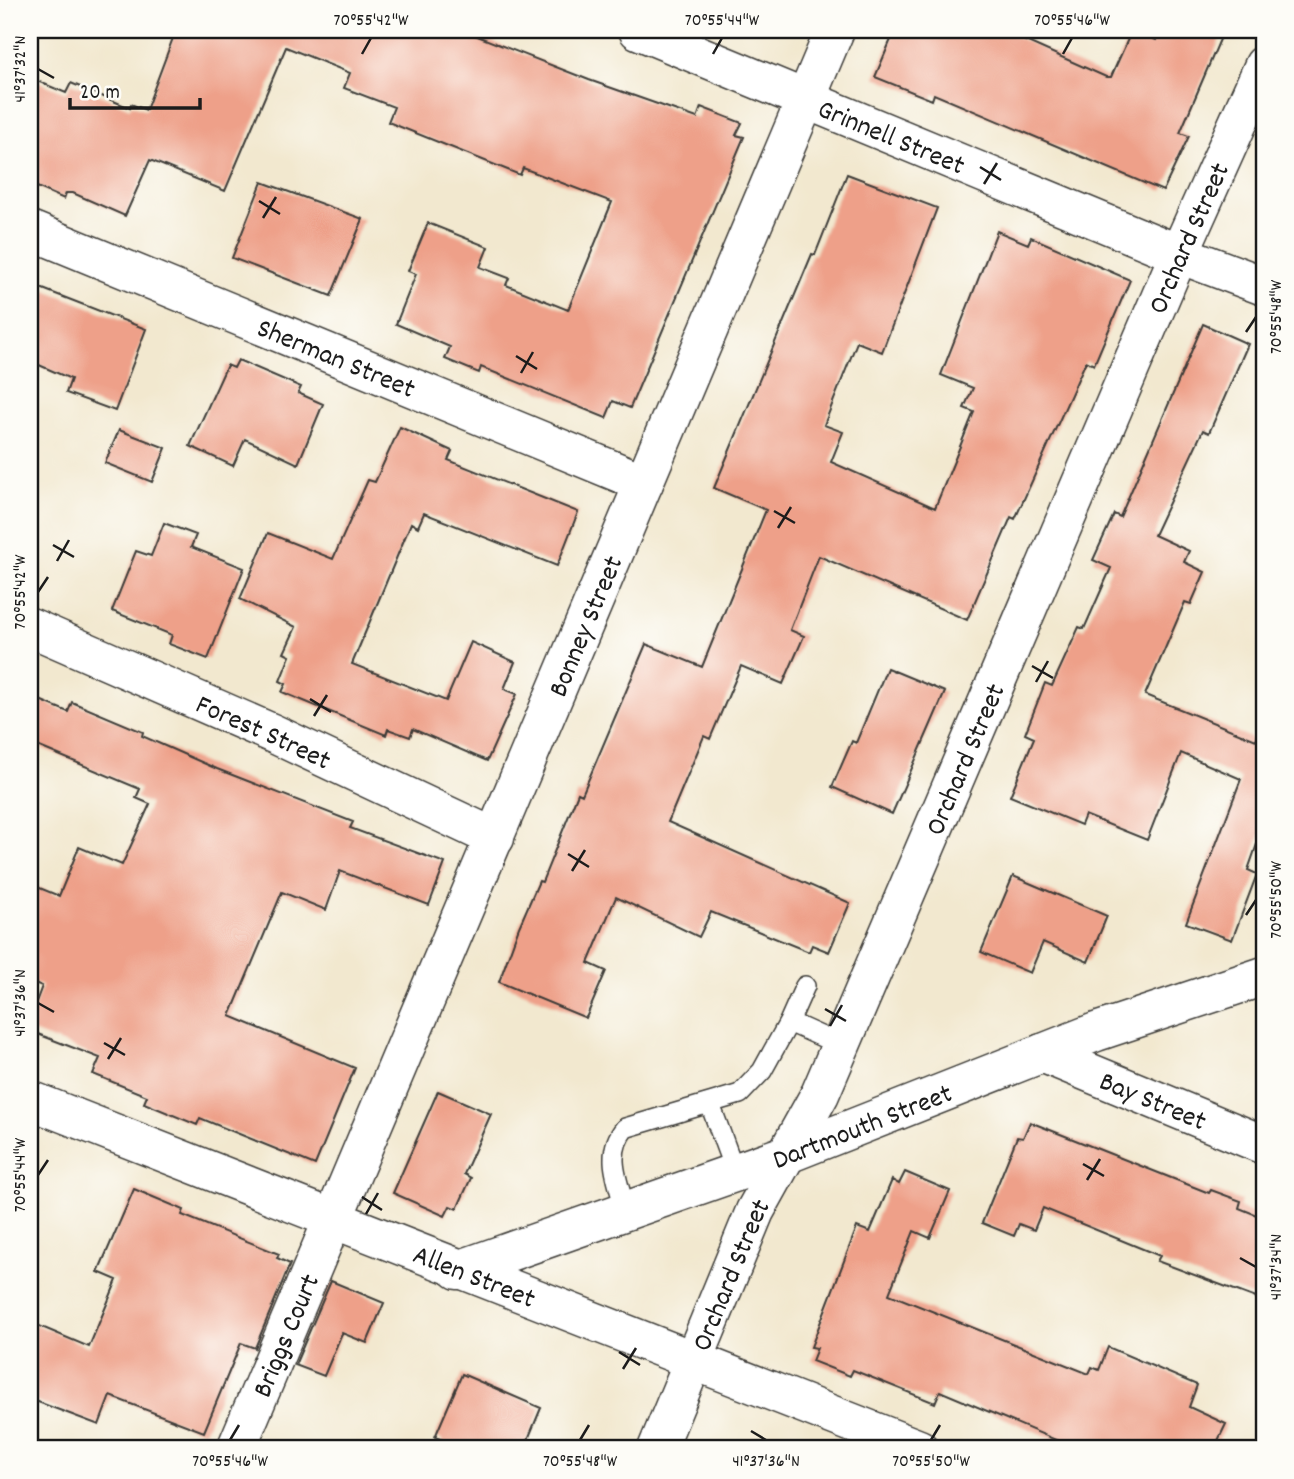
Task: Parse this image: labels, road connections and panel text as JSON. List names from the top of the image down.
{
  "streets": {
    "street": [
      "Grinnell Street",
      "Orchard Street",
      "Sherman Street",
      "Bonney Street",
      "Forest Street",
      "Bay Street",
      "Dartmouth Street",
      "Allen Street",
      "Briggs Court"
    ]
  },
  "crossings": [
    ["Grinnell Street", "Orchard Street"],
    ["Grinnell Street", "Bonney Street"],
    ["Orchard Street", "Dartmouth Street"],
    ["Orchard Street", "Allen Street"],
    ["Sherman Street", "Bonney Street"],
    ["Bonney Street", "Forest Street"],
    ["Bonney Street", "Allen Street"],
    ["Bonney Street", "Briggs Court"],
    ["Bay Street", "Dartmouth Street"],
    ["Dartmouth Street", "Allen Street"],
    ["Allen Street", "Briggs Court"]
  ],
  "scale_bar": "20 m",
  "coordinates": [
    "70°55'42\"W",
    "70°55'44\"W",
    "70°55'46\"W",
    "41°37'32\"N",
    "70°55'48\"W",
    "70°55'50\"W",
    "41°37'36\"N",
    "41°37'34\"N"
  ]
}
